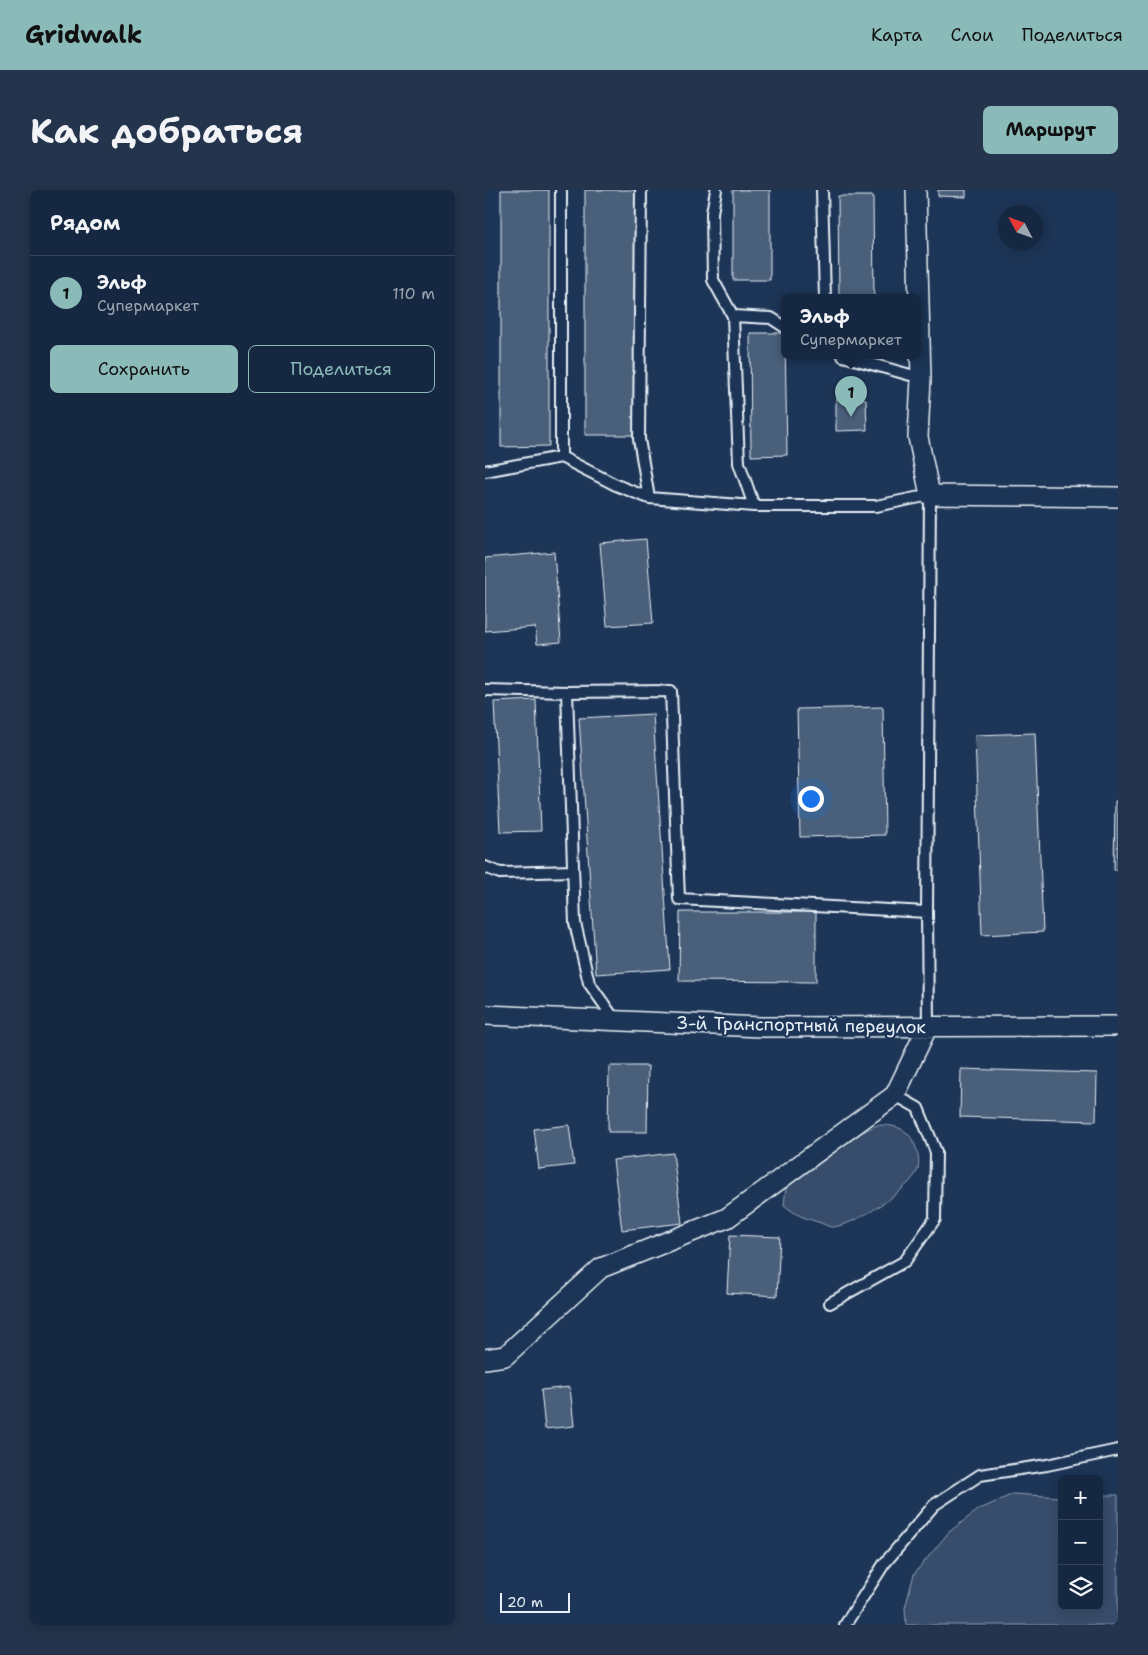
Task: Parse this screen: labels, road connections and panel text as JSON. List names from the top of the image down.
{
  "streets": {
    "street": ["3-й Транспортный переулок"]
  },
  "scale_bar": "20 m",
  "north": "top left",
  "page": {
    "header": "Gridwalk",
    "nav": ["Карта", "Слои", "Поделиться"],
    "buttons": [
      "Маршрут",
      ["Сохранить", "Поделиться"]
    ],
    "title": "Как добраться",
    "heading": "Рядом",
    "list": [
      {
        "mark": "1",
        "name": "Эльф",
        "note": "Супермаркет",
        "value": "110 m"
      }
    ],
    "popup": ["Эльф", "Супермаркет"],
    "pins": "1",
    "map_buttons": ["+", "−"],
    "scale": "20 m"
  }
}
